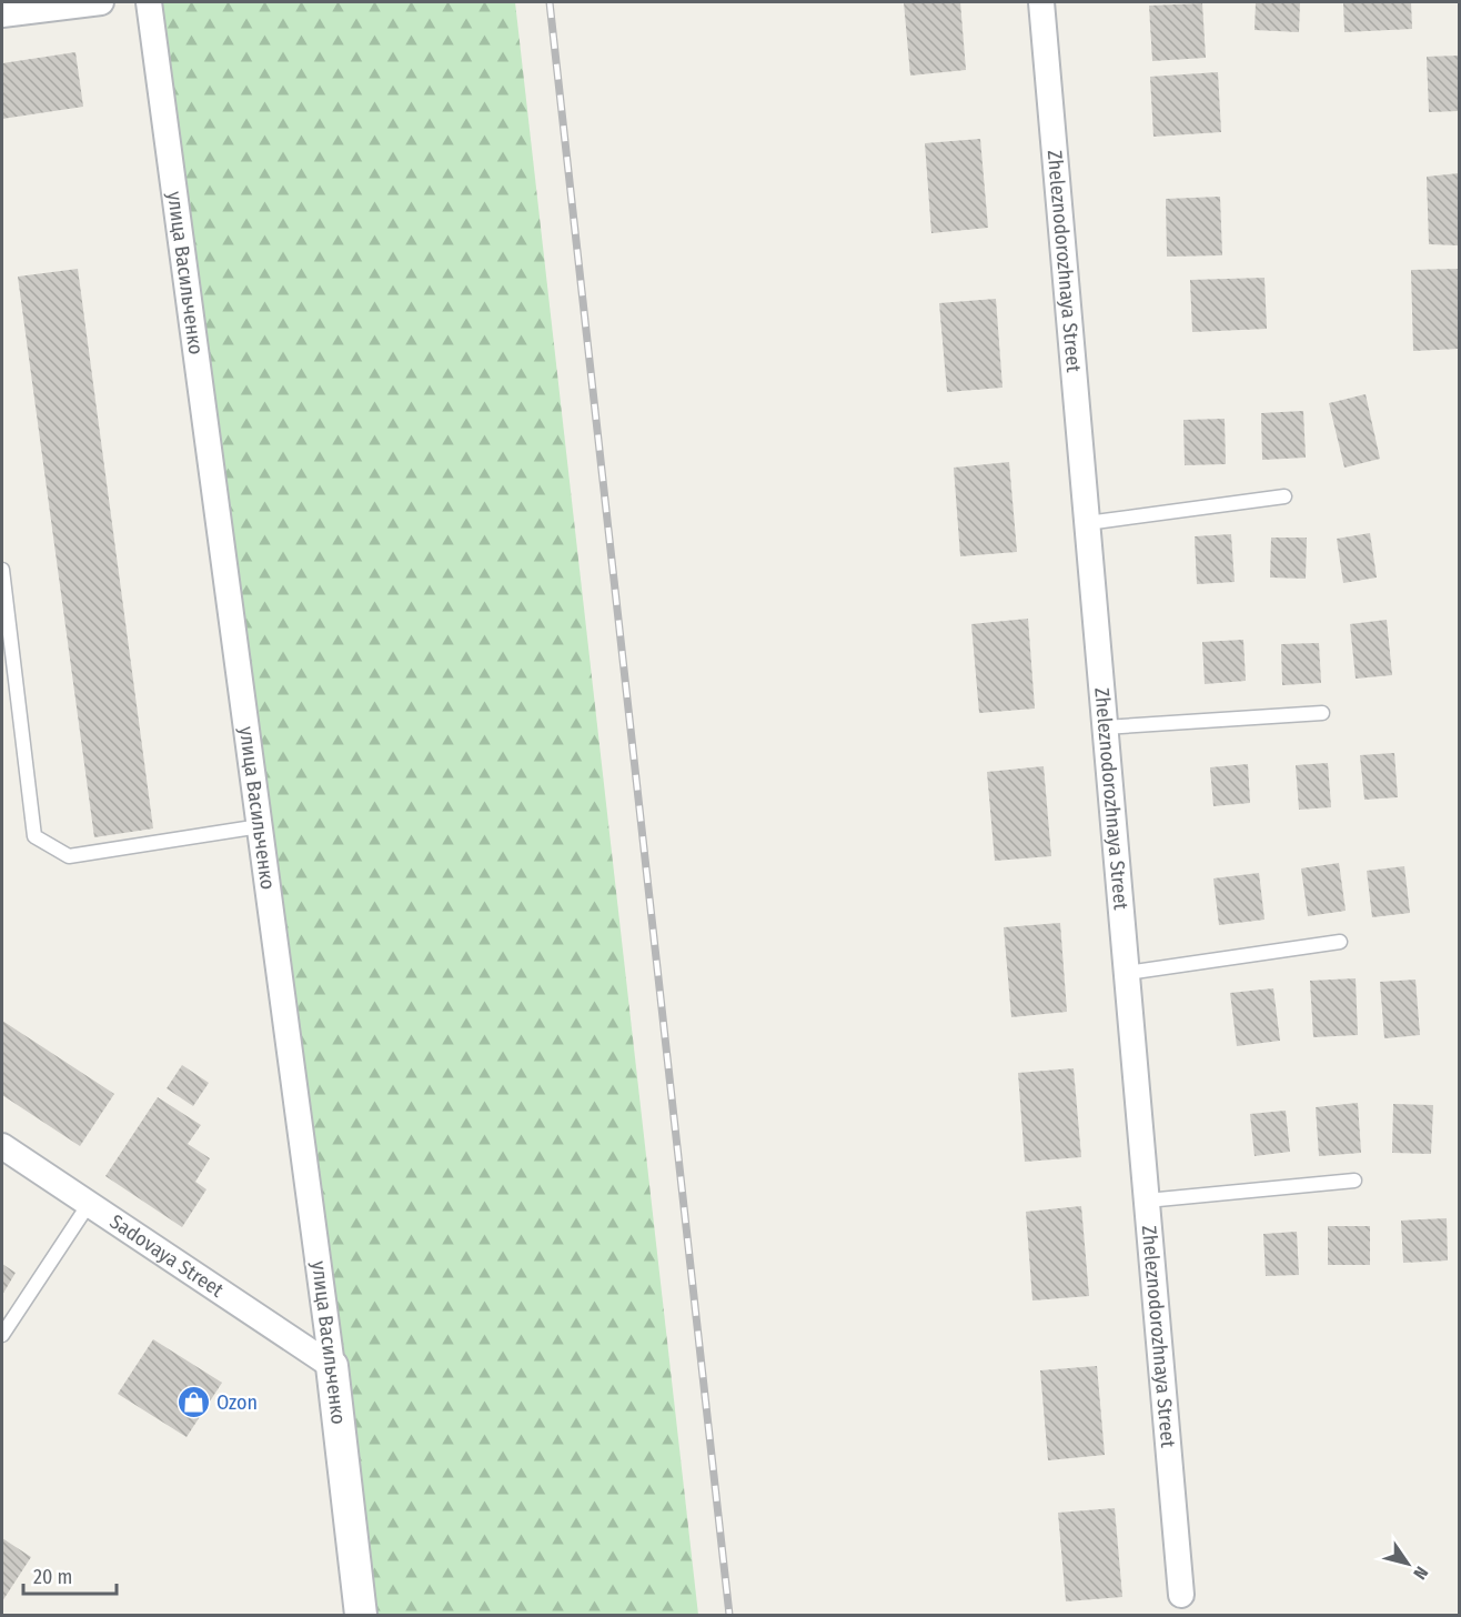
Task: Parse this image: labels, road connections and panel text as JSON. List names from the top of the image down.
{
  "streets": {
    "street": ["Zheleznodorozhnaya Street", "улица Васильченко", "Sadovaya Street"]
  },
  "crossings": [
    ["улица Васильченко", "Sadovaya Street"]
  ],
  "places": {
    "shop": ["Ozon"]
  },
  "scale_bar": "20 m",
  "north": "bottom right"
}
